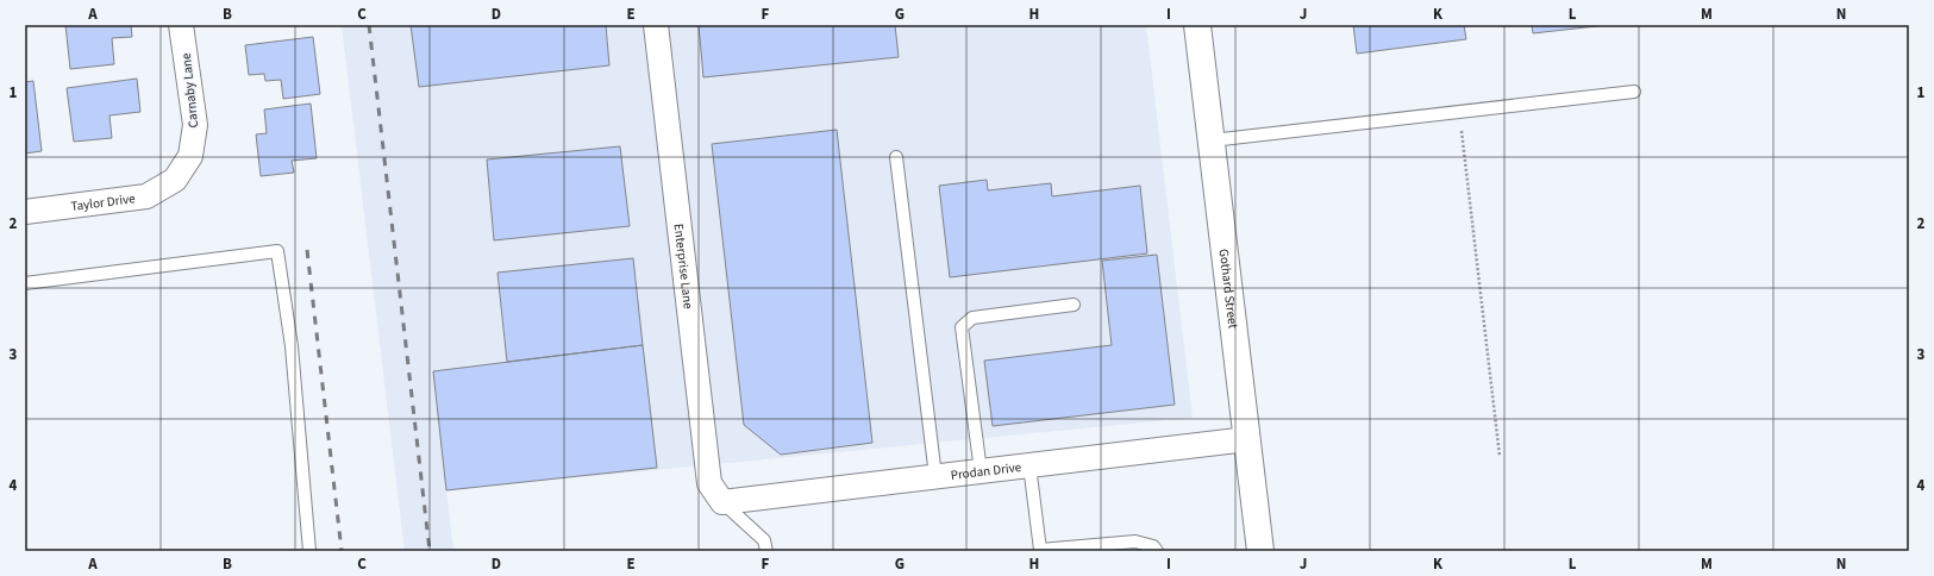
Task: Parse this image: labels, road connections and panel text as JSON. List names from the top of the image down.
{
  "streets": {
    "street": [
      "Carnaby Lane",
      "Taylor Drive",
      "Enterprise Lane",
      "Gothard Street",
      "Prodan Drive"
    ]
  },
  "crossings": [
    ["Carnaby Lane", "Taylor Drive"],
    ["Enterprise Lane", "Prodan Drive"],
    ["Gothard Street", "Prodan Drive"]
  ],
  "grid": {
    "columns": [
      "A",
      "B",
      "C",
      "D",
      "E",
      "F",
      "G",
      "H",
      "I",
      "J",
      "K",
      "L",
      "M",
      "N"
    ],
    "rows": [
      "1",
      "2",
      "3",
      "4"
    ]
  }
}
